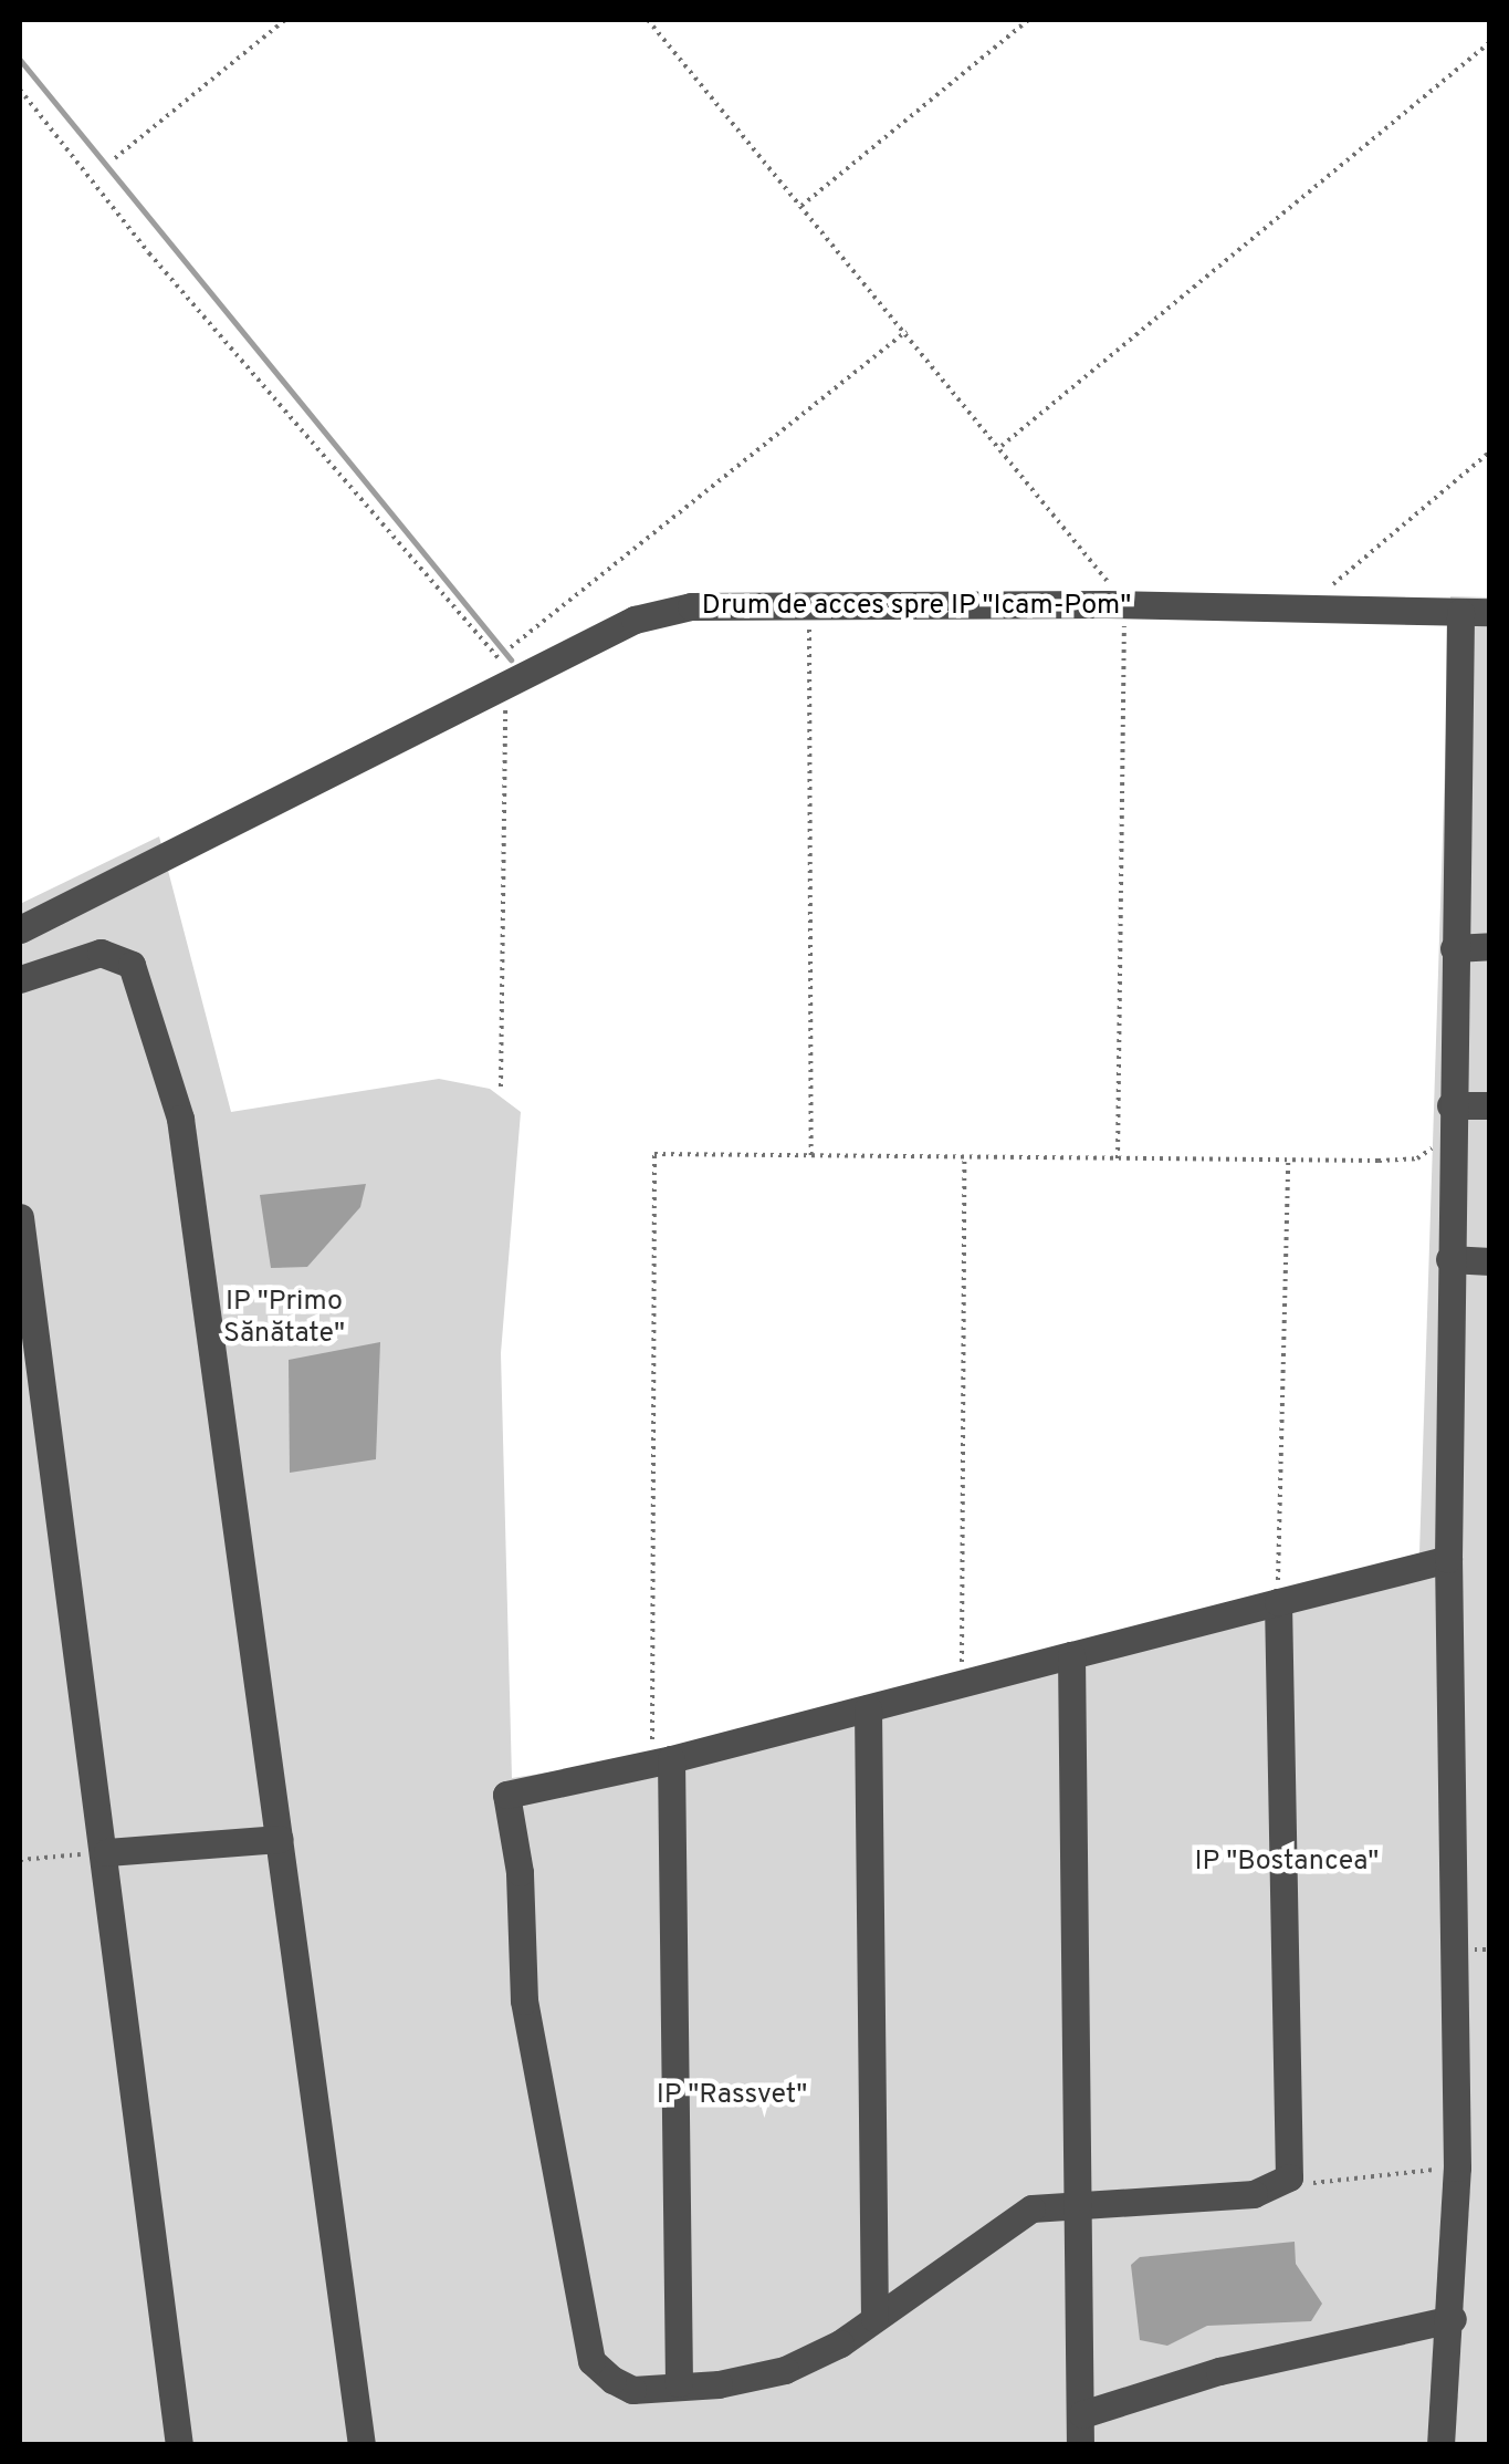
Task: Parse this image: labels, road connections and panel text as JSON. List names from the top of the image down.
{
  "streets": {
    "street": ["Drum de acces spre IP \"Icam-Pom\""]
  },
  "parks": ["IP \"Primo Sănătate\"", "IP \"Bostancea\"", "IP \"Rassvet\""]
}
